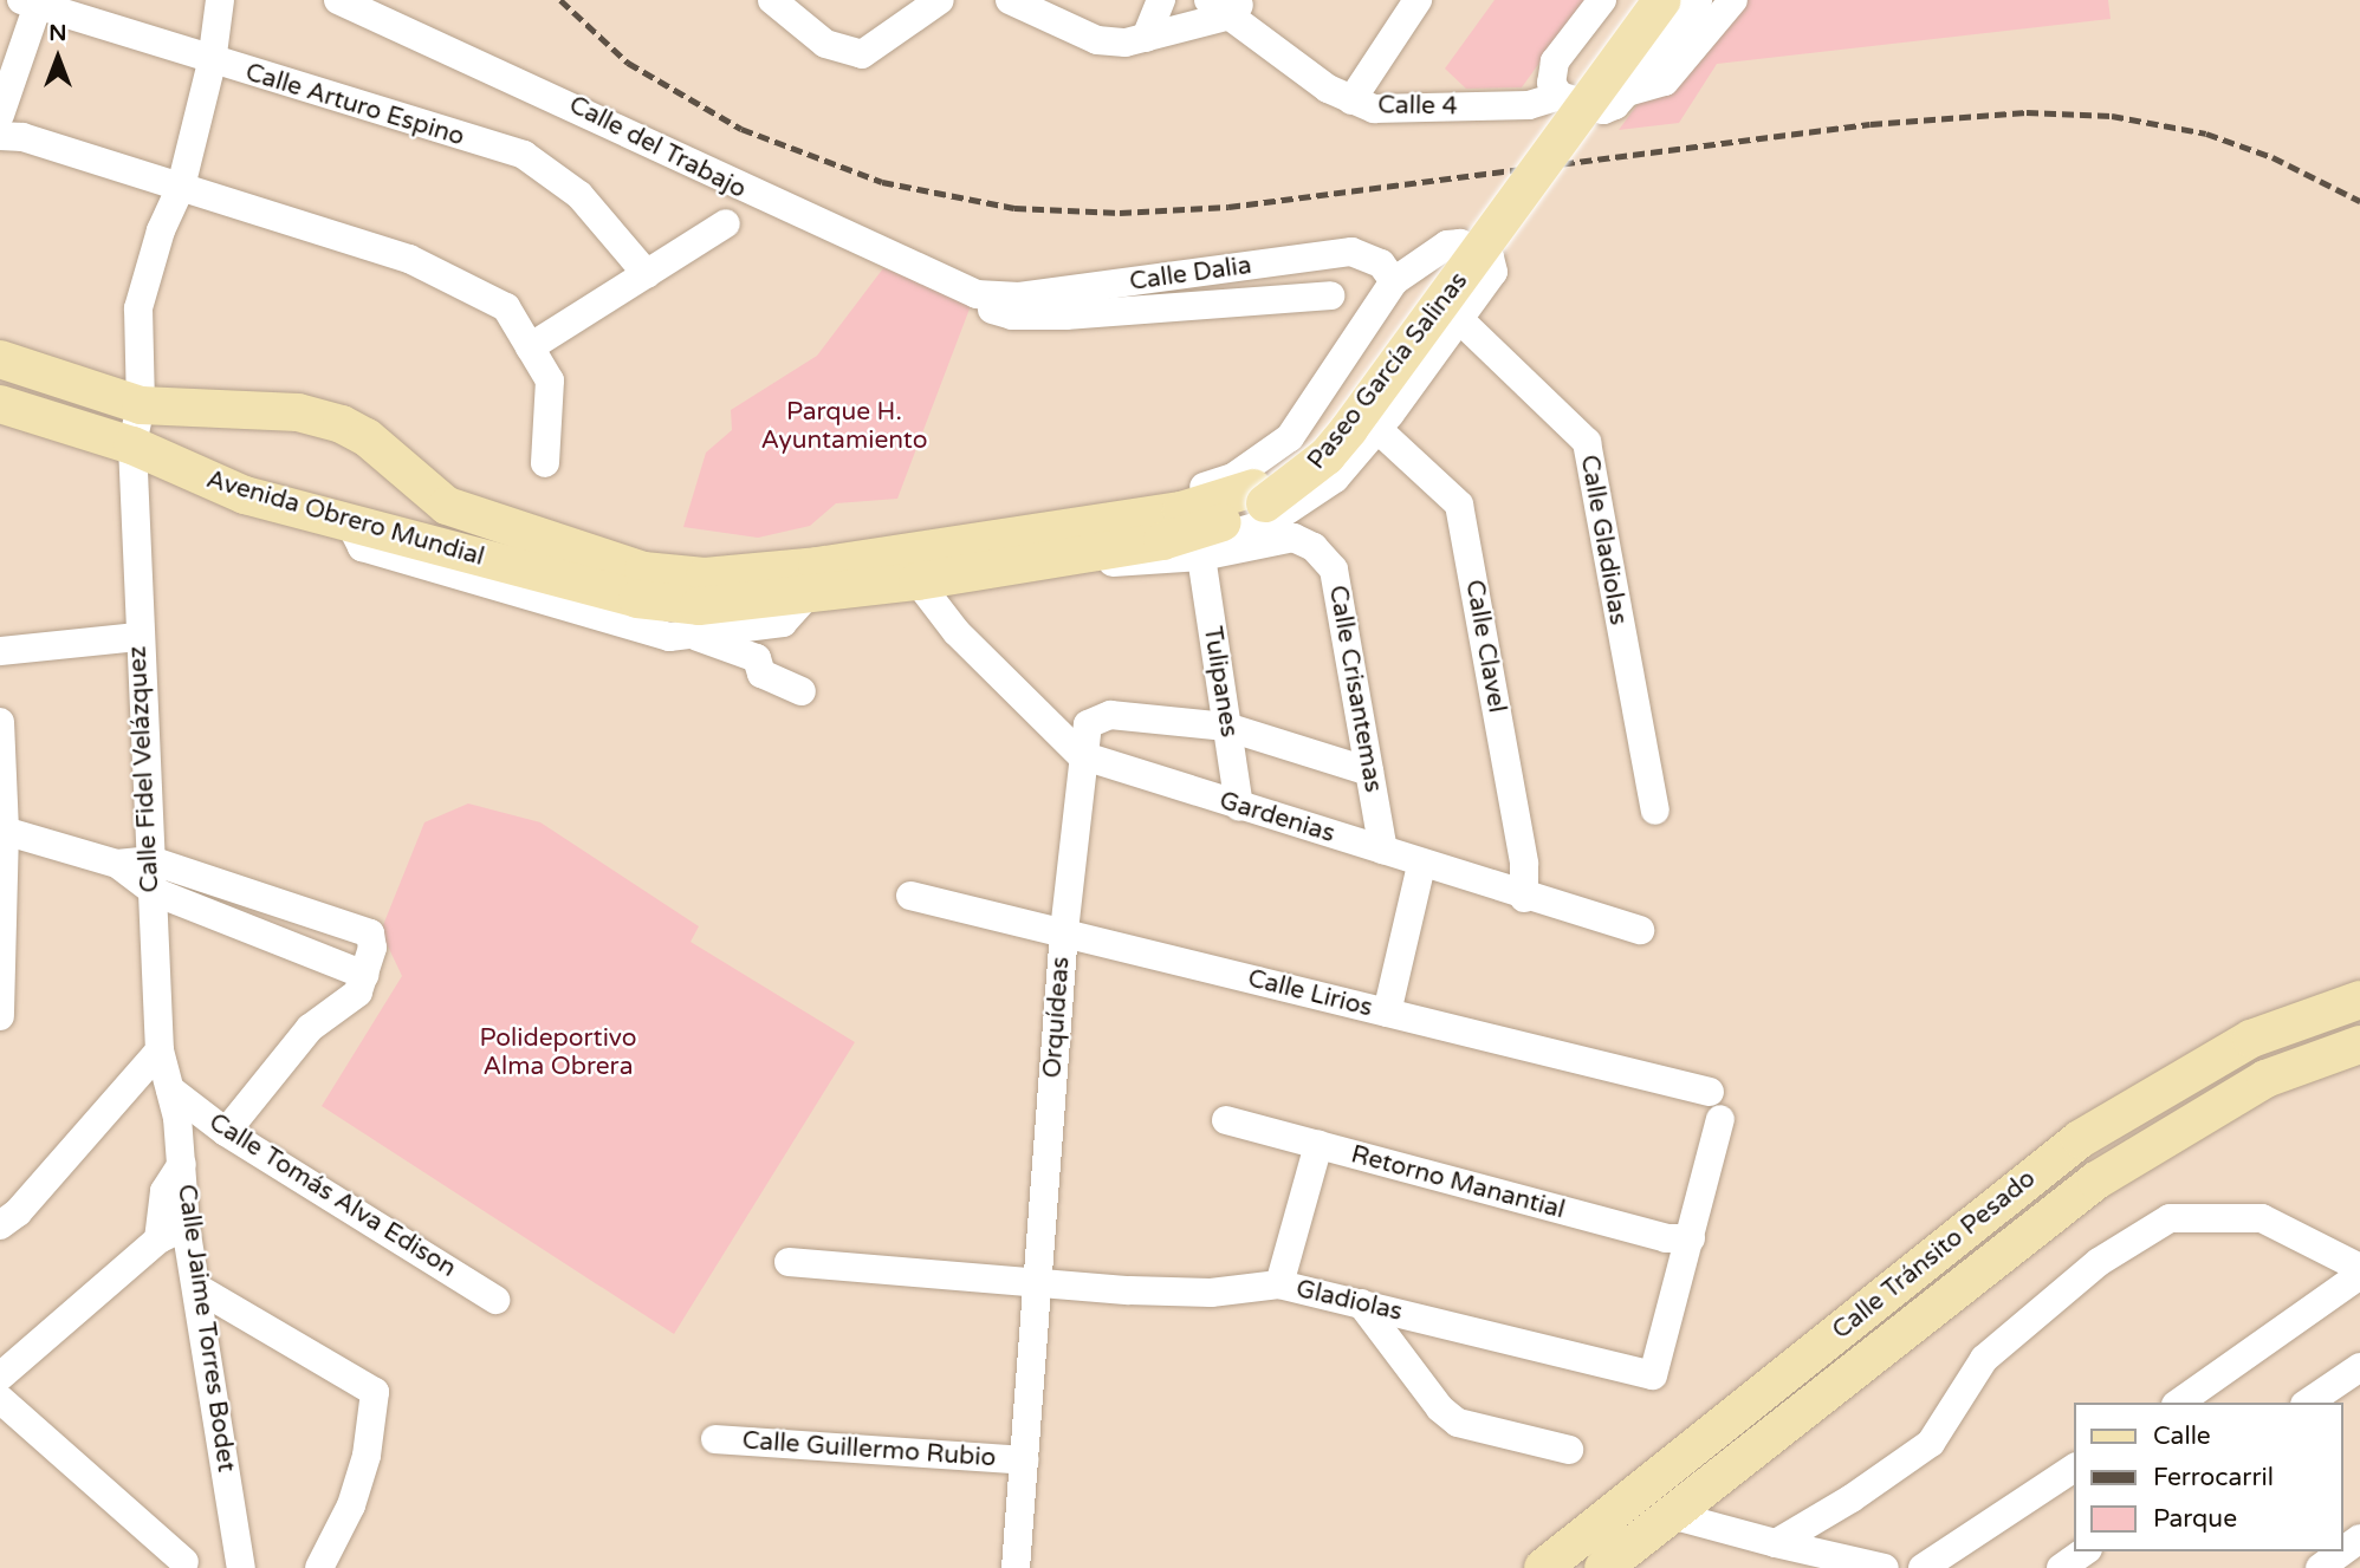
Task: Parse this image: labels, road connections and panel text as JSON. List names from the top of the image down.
{
  "streets": {
    "main road": ["Paseo García Salinas", "Avenida Obrero Mundial", "Calle Tránsito Pesado"],
    "street": [
      "Calle Arturo Espino",
      "Calle 4",
      "Calle del Trabajo",
      "Calle Dalia",
      "Calle Gladiolas",
      "Calle Clavel",
      "Tulipanes",
      "Calle Crisantemas",
      "Calle Fidel Velázquez",
      "Gardenias",
      "Calle Lirios",
      "Orquídeas",
      "Retorno Manantial",
      "Calle Tomás Alva Edison",
      "Gladiolas",
      "Calle Jaime Torres Bodet",
      "Calle Guillermo Rubio"
    ]
  },
  "crossings": [
    ["Calle del Trabajo", "Calle Dalia"],
    ["Paseo García Salinas", "Avenida Obrero Mundial"],
    ["Paseo García Salinas", "Calle Crisantemas"],
    ["Paseo García Salinas", "Gardenias"],
    ["Avenida Obrero Mundial", "Calle Fidel Velázquez"],
    ["Calle Clavel", "Gardenias"],
    ["Tulipanes", "Calle Crisantemas"],
    ["Tulipanes", "Gardenias"],
    ["Tulipanes", "Orquídeas"],
    ["Calle Crisantemas", "Gardenias"],
    ["Calle Fidel Velázquez", "Calle Tomás Alva Edison"],
    ["Calle Fidel Velázquez", "Calle Jaime Torres Bodet"],
    ["Gardenias", "Orquídeas"],
    ["Calle Lirios", "Orquídeas"],
    ["Calle Lirios", "Retorno Manantial"],
    ["Calle Lirios", "Gladiolas"],
    ["Orquídeas", "Gladiolas"],
    ["Orquídeas", "Calle Guillermo Rubio"],
    ["Retorno Manantial", "Gladiolas"],
    ["Calle Tomás Alva Edison", "Calle Jaime Torres Bodet"]
  ],
  "parks": ["Parque H. Ayuntamiento", "Polideportivo Alma Obrera"],
  "legend": ["Calle", "Ferrocarril", "Parque"],
  "north": "top"
}
